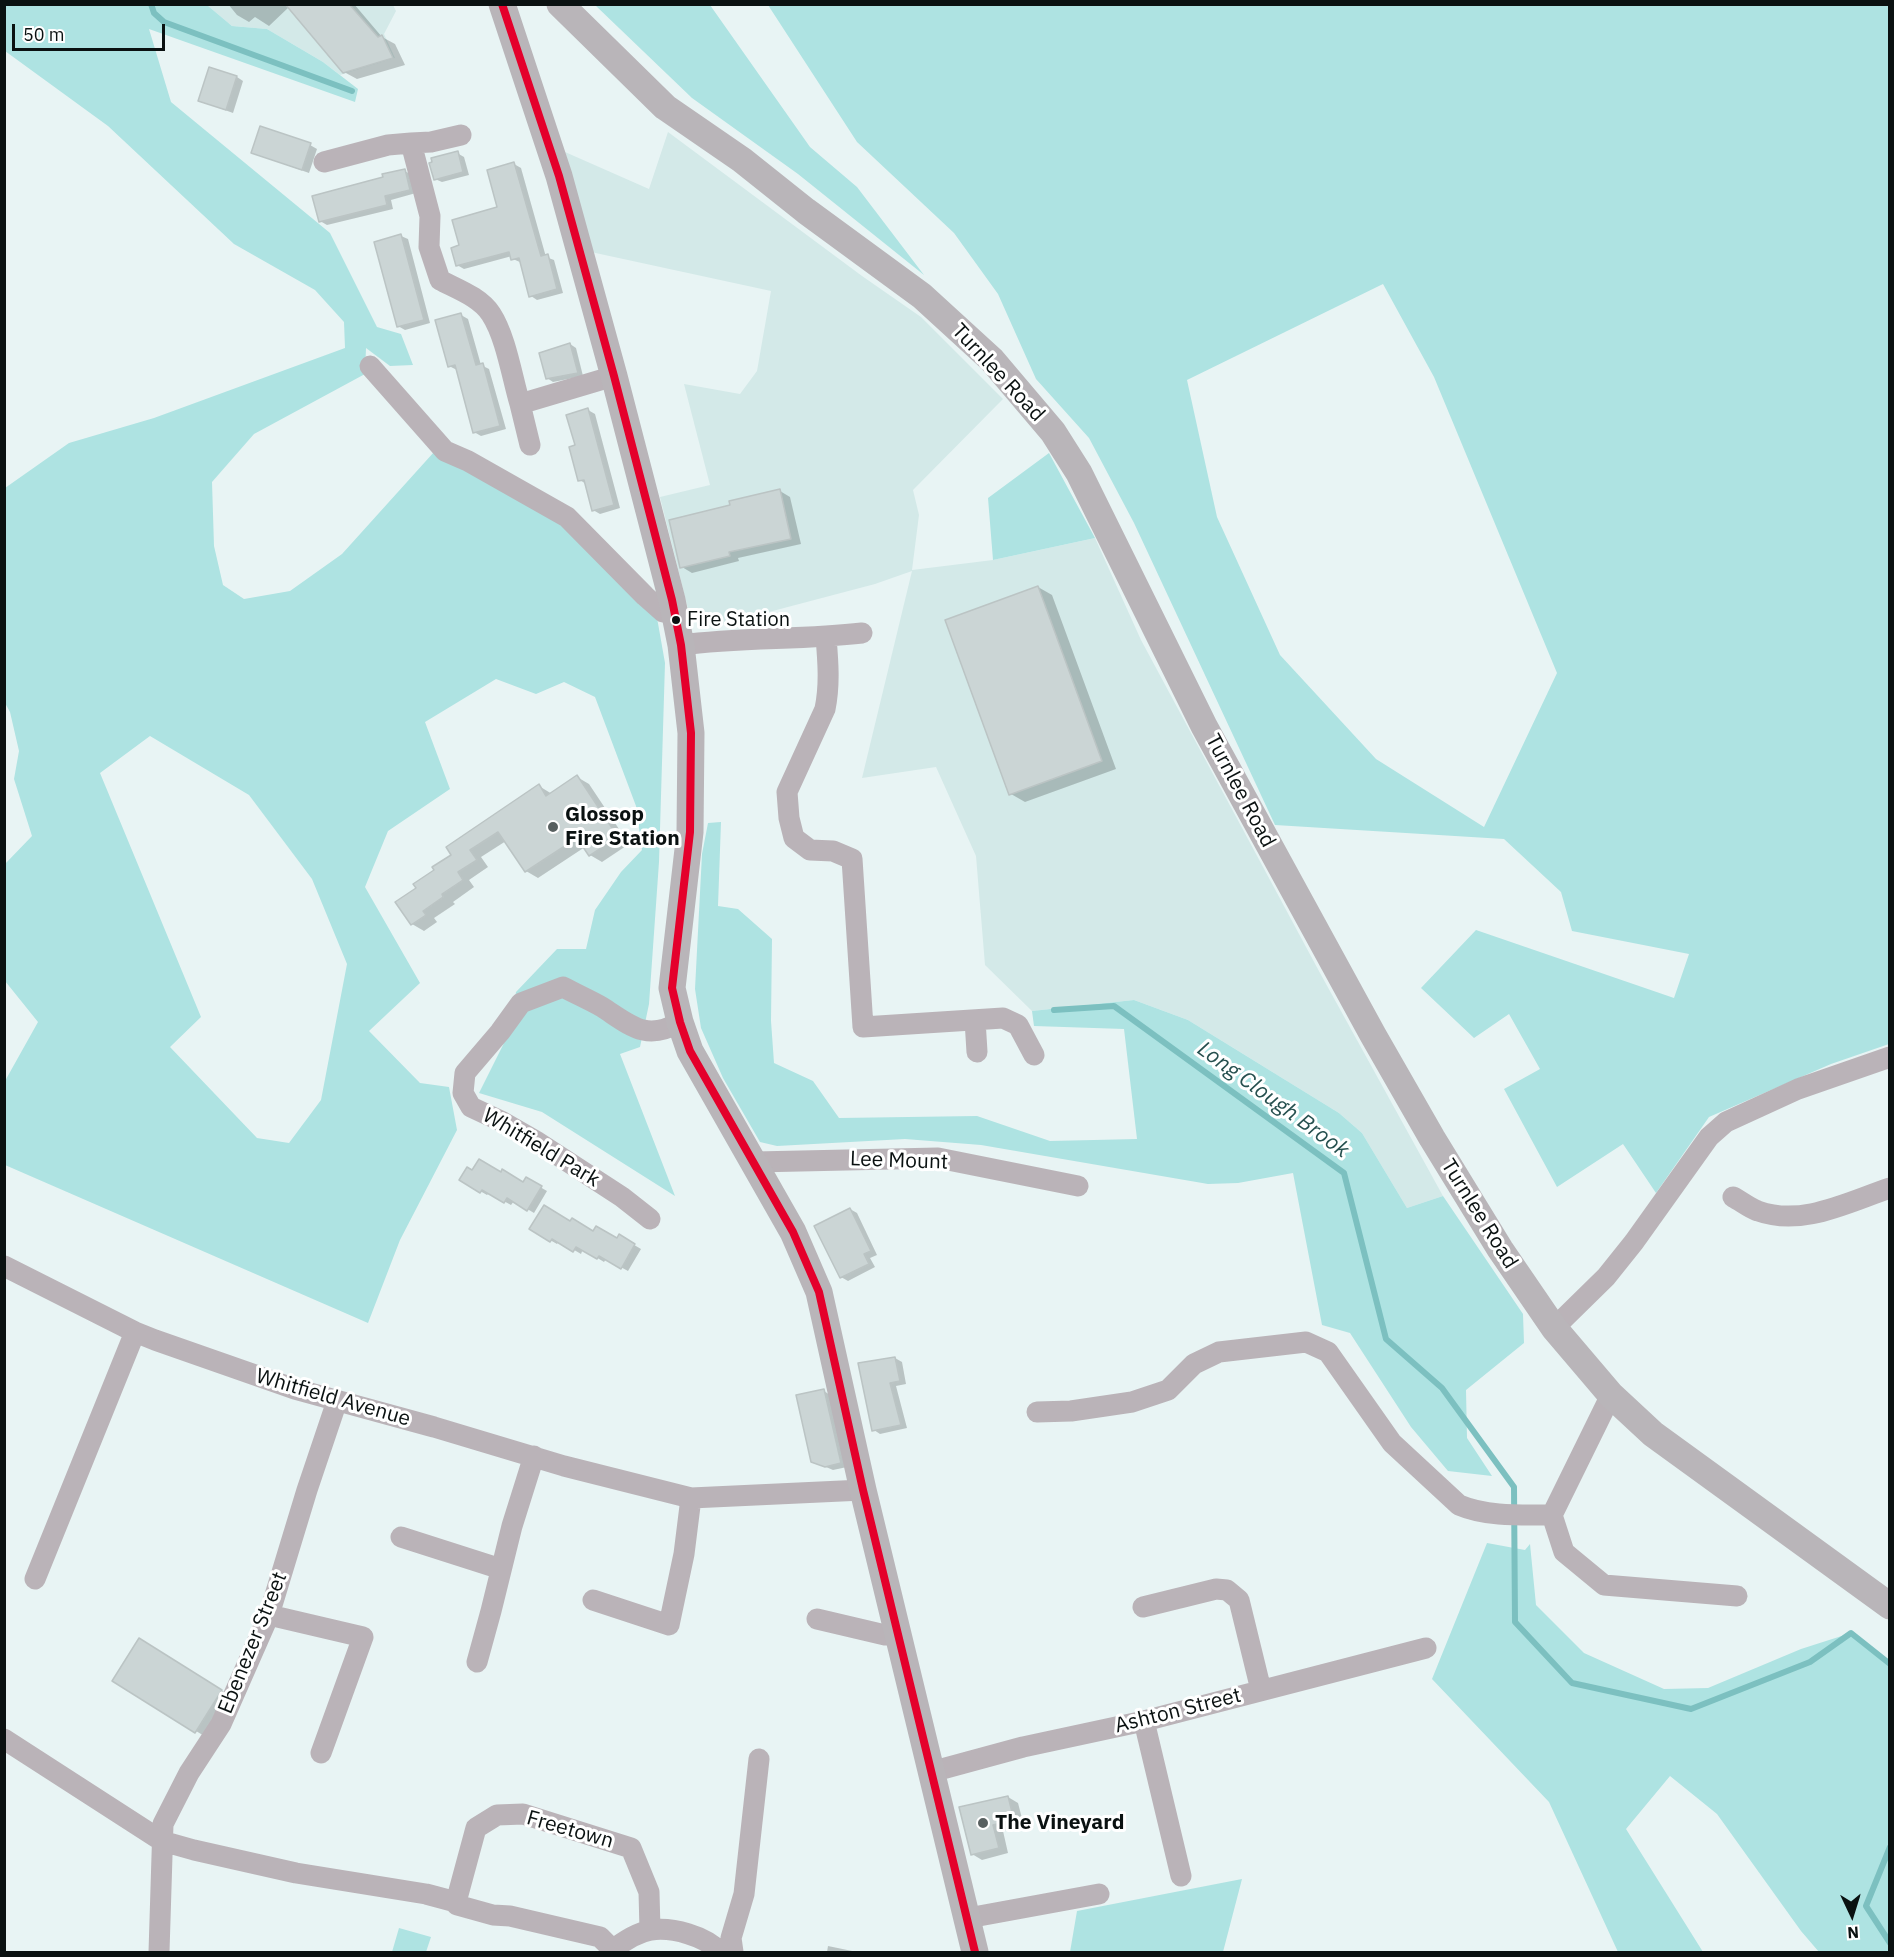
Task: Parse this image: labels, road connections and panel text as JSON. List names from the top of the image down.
{
  "streets": {
    "main road": ["Turnlee Road"],
    "street": [
      "Whitfield Park",
      "Lee Mount",
      "Whitfield Avenue",
      "Ebenezer Street",
      "Ashton Street",
      "Freetown"
    ]
  },
  "crossings": [
    ["Whitfield Avenue", "Ebenezer Street"]
  ],
  "water": ["Long Clough Brook"],
  "places": ["Fire Station", "Glossop Fire Station", "The Vineyard"],
  "scale_bar": "50 m",
  "north": "bottom"
}
